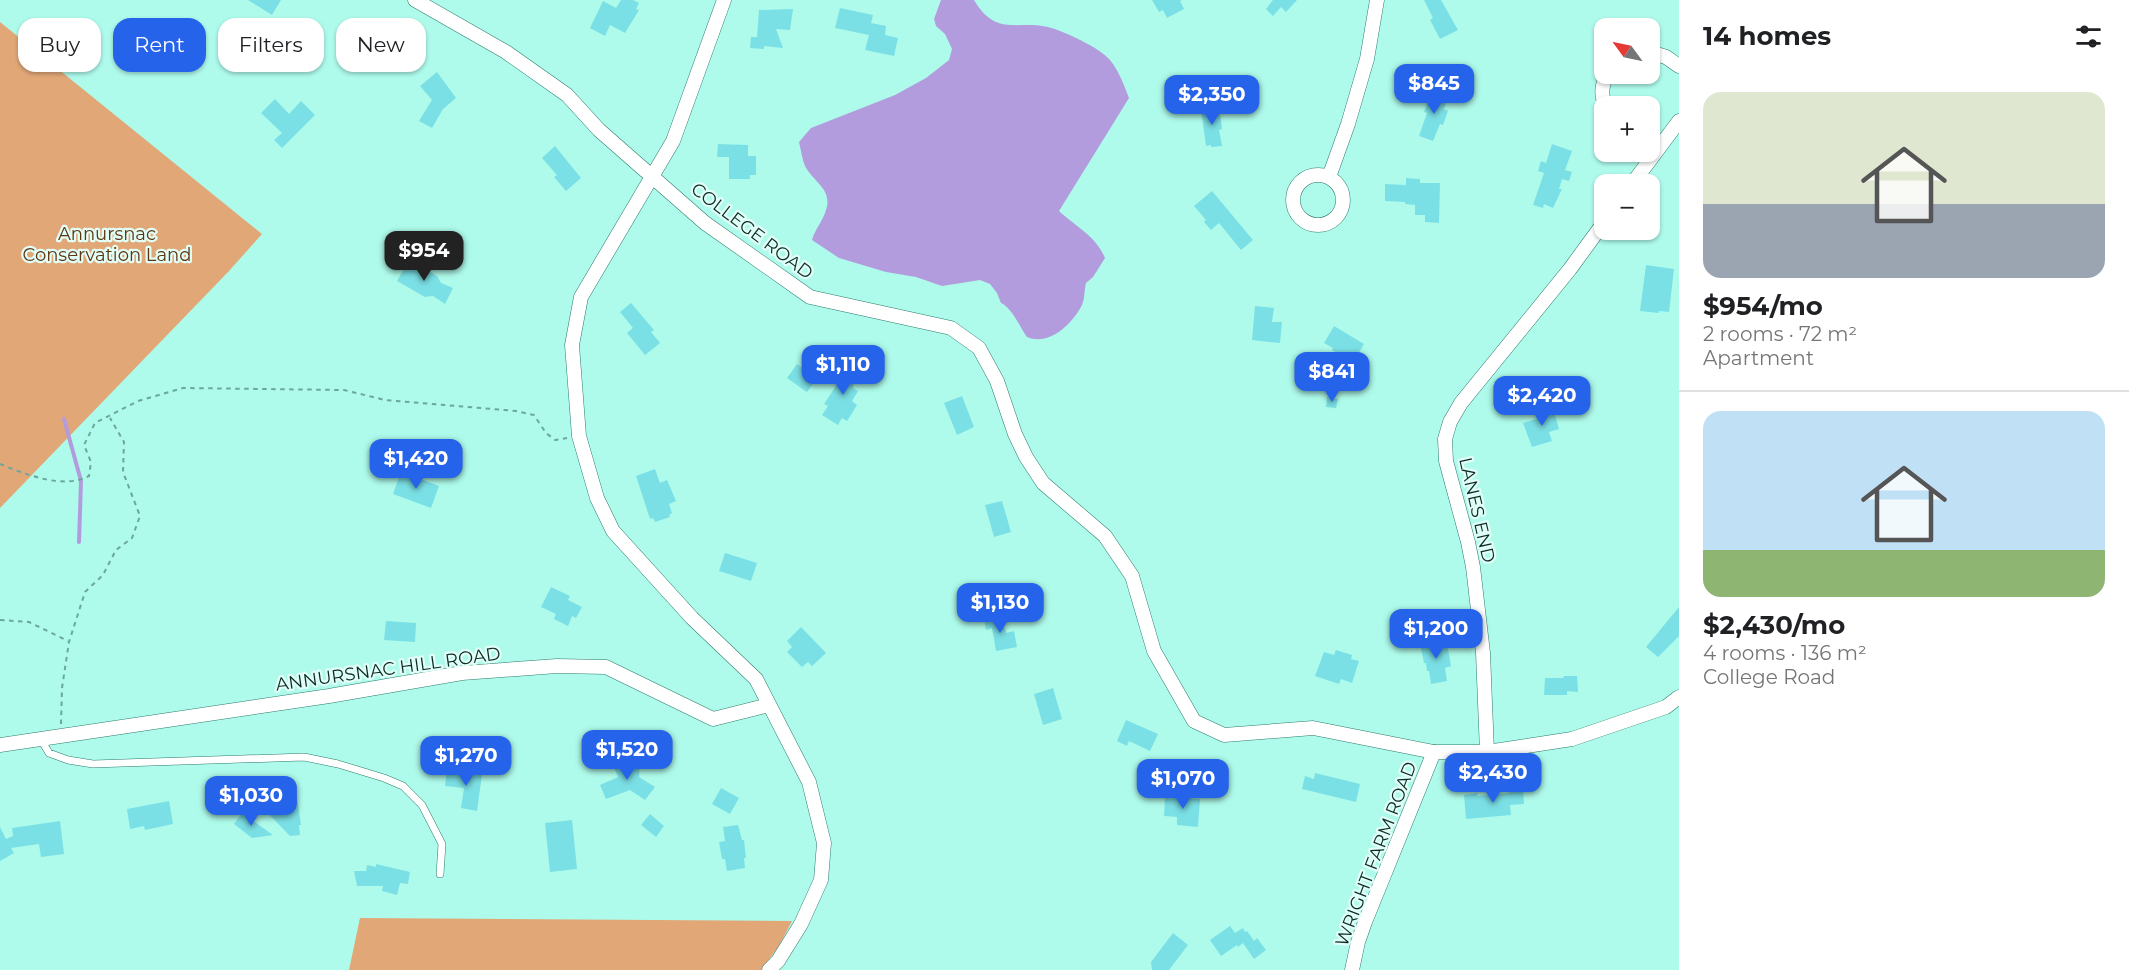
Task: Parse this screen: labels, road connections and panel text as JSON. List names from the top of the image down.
{
  "streets": {
    "street": [
      "COLLEGE ROAD",
      "LANES END",
      "ANNURSNAC HILL ROAD",
      "WRIGHT FARM ROAD"
    ]
  },
  "crossings": [
    ["COLLEGE ROAD", "LANES END"],
    ["COLLEGE ROAD", "WRIGHT FARM ROAD"]
  ],
  "parks": ["Annursnac Conservation Land"],
  "north": "top left",
  "page": {
    "heading": "14 homes",
    "map_buttons": ["+", "−"],
    "chip": [
      "Buy",
      "Rent",
      "Filters",
      "New"
    ],
    "price": [
      "$845",
      "$2,350",
      "$954",
      "$1,110",
      "$841",
      "$2,420",
      "$1,420",
      "$1,130",
      "$1,200",
      "$1,520",
      "$1,270",
      "$2,430",
      "$1,070",
      "$1,030"
    ],
    "list": [
      {
        "name": "$954/mo",
        "note": "2 rooms · 72 m² · Apartment"
      },
      {
        "name": "$2,430/mo",
        "note": "4 rooms · 136 m² · College Road"
      }
    ]
  }
}
